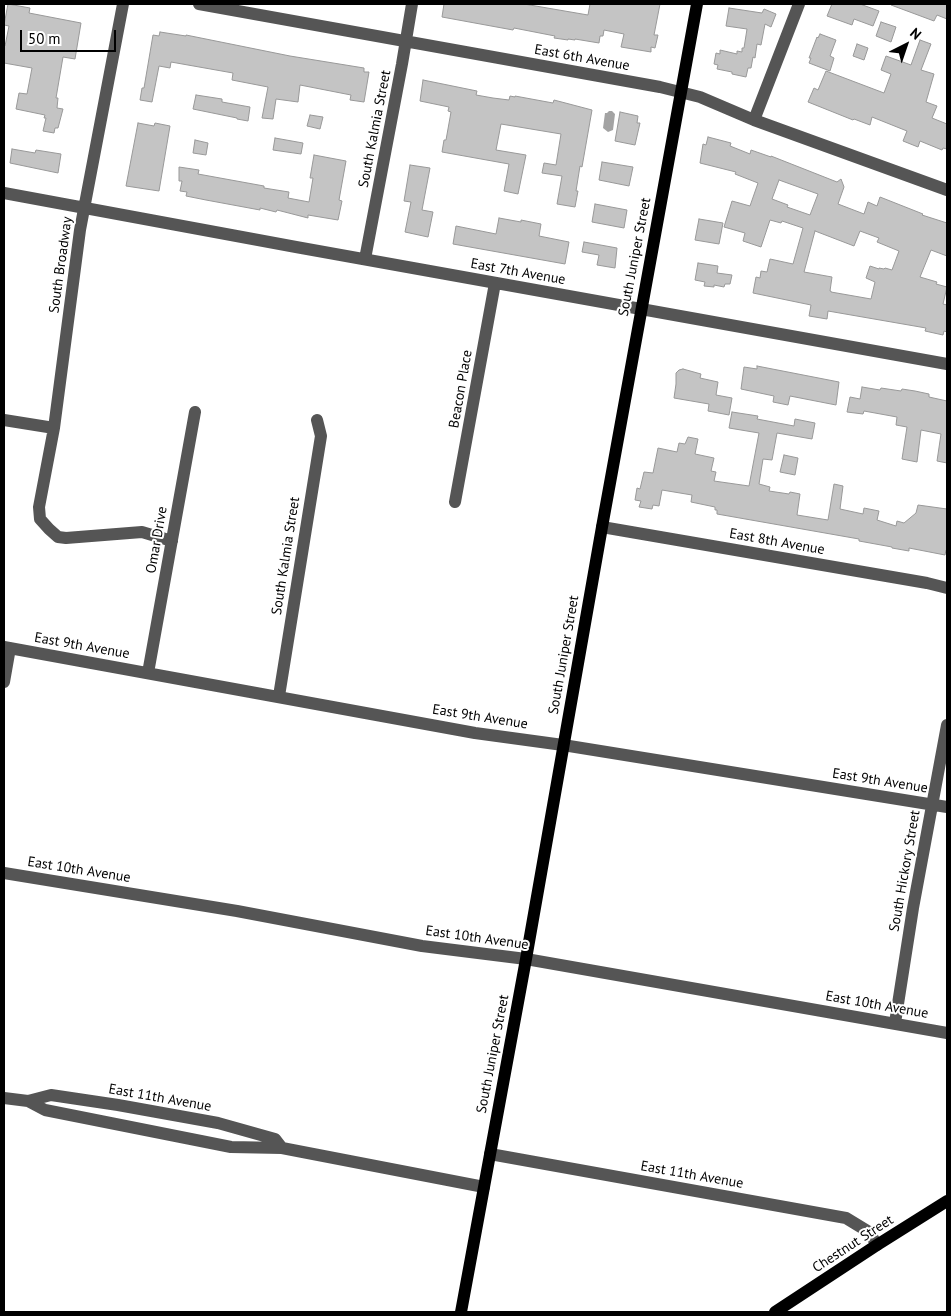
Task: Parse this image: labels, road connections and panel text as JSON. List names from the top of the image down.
{
  "streets": {
    "main road": ["South Juniper Street", "Chestnut Street"],
    "street": [
      "East 6th Avenue",
      "South Kalmia Street",
      "South Broadway",
      "East 7th Avenue",
      "Beacon Place",
      "Omar Drive",
      "East 8th Avenue",
      "East 9th Avenue",
      "East 10th Avenue",
      "South Hickory Street",
      "East 11th Avenue"
    ]
  },
  "crossings": [
    ["East 6th Avenue", "South Kalmia Street"],
    ["East 6th Avenue", "South Juniper Street"],
    ["South Kalmia Street", "East 7th Avenue"],
    ["South Kalmia Street", "East 9th Avenue"],
    ["South Juniper Street", "East 7th Avenue"],
    ["South Juniper Street", "East 8th Avenue"],
    ["South Juniper Street", "East 9th Avenue"],
    ["South Juniper Street", "East 10th Avenue"],
    ["South Juniper Street", "East 11th Avenue"],
    ["South Broadway", "East 7th Avenue"],
    ["South Broadway", "Omar Drive"],
    ["East 7th Avenue", "Beacon Place"],
    ["Omar Drive", "East 9th Avenue"],
    ["East 9th Avenue", "South Hickory Street"],
    ["East 10th Avenue", "South Hickory Street"],
    ["East 11th Avenue", "Chestnut Street"]
  ],
  "scale_bar": "50 m",
  "north": "top right"
}
